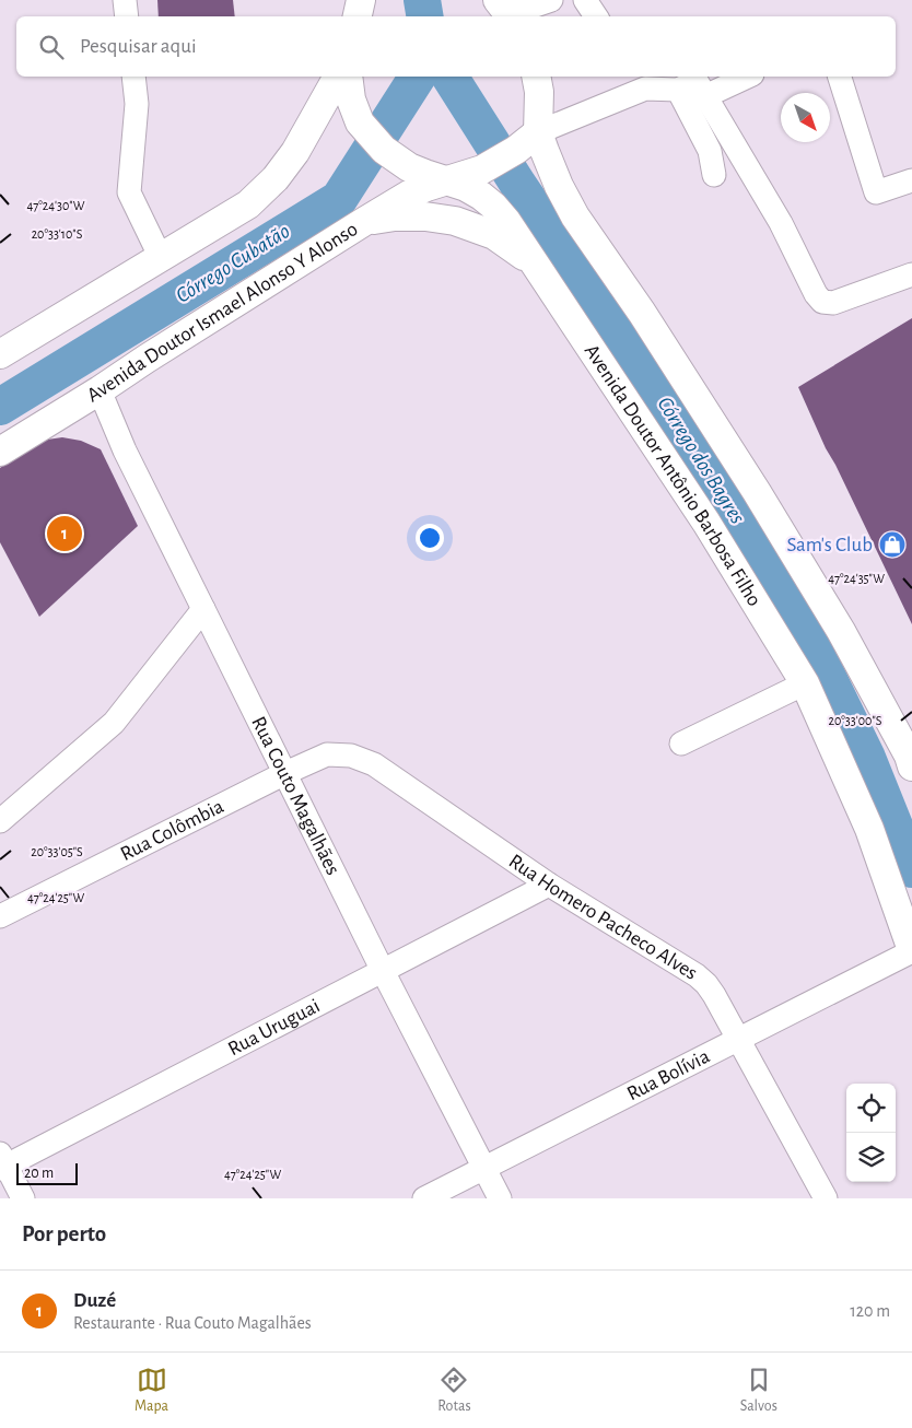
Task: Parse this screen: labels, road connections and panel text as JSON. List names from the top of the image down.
{
  "streets": {
    "main road": ["Avenida Doutor Ismael Alonso Y Alonso", "Avenida Doutor Antônio Barbosa Filho"],
    "street": [
      "Rua Couto Magalhães",
      "Rua Colômbia",
      "Rua Homero Pacheco Alves",
      "Rua Uruguai",
      "Rua Bolívia"
    ]
  },
  "crossings": [
    ["Avenida Doutor Ismael Alonso Y Alonso", "Avenida Doutor Antônio Barbosa Filho"],
    ["Avenida Doutor Ismael Alonso Y Alonso", "Rua Couto Magalhães"],
    ["Avenida Doutor Antônio Barbosa Filho", "Rua Bolívia"],
    ["Rua Couto Magalhães", "Rua Colômbia"],
    ["Rua Couto Magalhães", "Rua Homero Pacheco Alves"],
    ["Rua Couto Magalhães", "Rua Uruguai"],
    ["Rua Couto Magalhães", "Rua Bolívia"],
    ["Rua Colômbia", "Rua Homero Pacheco Alves"],
    ["Rua Homero Pacheco Alves", "Rua Uruguai"],
    ["Rua Homero Pacheco Alves", "Rua Bolívia"]
  ],
  "water": ["Córrego Cubatão", "Córrego dos Bagres"],
  "places": {
    "shop": ["Sam's Club"]
  },
  "scale_bar": "20 m",
  "north": "bottom right",
  "page": {
    "search": "Pesquisar aqui",
    "pins": "1",
    "scale": "20 m",
    "heading": "Por perto",
    "list": [
      {
        "mark": "1",
        "name": "Duzé",
        "note": "Restaurante · Rua Couto Magalhães",
        "value": "120 m"
      }
    ],
    "nav": ["Mapa", "Rotas", "Salvos"]
  },
  "coordinates": [
    "47°24'30\"W",
    "20°33'10\"S",
    "47°24'35\"W",
    "20°33'00\"S",
    "20°33'05\"S",
    "47°24'25\"W"
  ]
}
